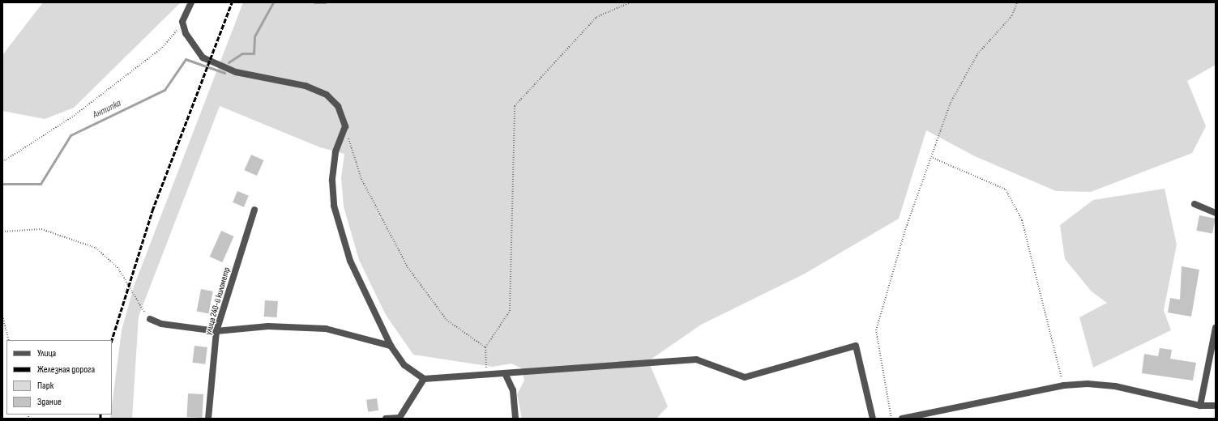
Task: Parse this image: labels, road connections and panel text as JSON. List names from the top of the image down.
{
  "streets": {
    "street": ["улица 240-й километр"]
  },
  "water": ["Антипка"],
  "legend": [
    "Улица",
    "Железная дорога",
    "Парк",
    "Здание"
  ]
}
